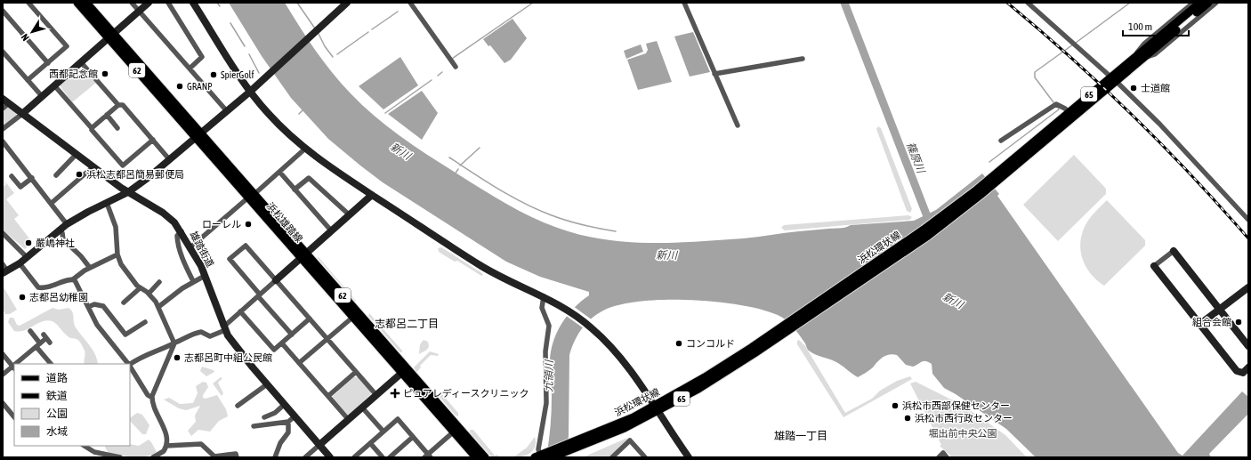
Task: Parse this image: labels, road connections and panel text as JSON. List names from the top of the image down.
{
  "streets": {
    "main road": [
      "62",
      "65",
      "浜松雄踏線",
      "浜松環状線"
    ],
    "street": ["雄踏街道"]
  },
  "districts": ["志都呂二丁目", "雄踏一丁目"],
  "water": ["新川", "篠原川", "九領川"],
  "parks": ["堀出前中央公園"],
  "places": {
    "other": [
      "西都記念館",
      "SpierGolf",
      "GRANP",
      "士道館",
      "浜松志都呂簡易郵便局",
      "ローレル",
      "嚴嶋神社",
      "志都呂幼稚園",
      "組合会館",
      "コンコルド",
      "志都呂町中組公民館",
      "浜松市西部保健センター",
      "浜松市西行政センター"
    ],
    "health": ["ピュアレディースクリニック"]
  },
  "legend": [
    "道路",
    "鉄道",
    "公園",
    "水域"
  ],
  "scale_bar": "100 m",
  "north": "bottom left"
}
